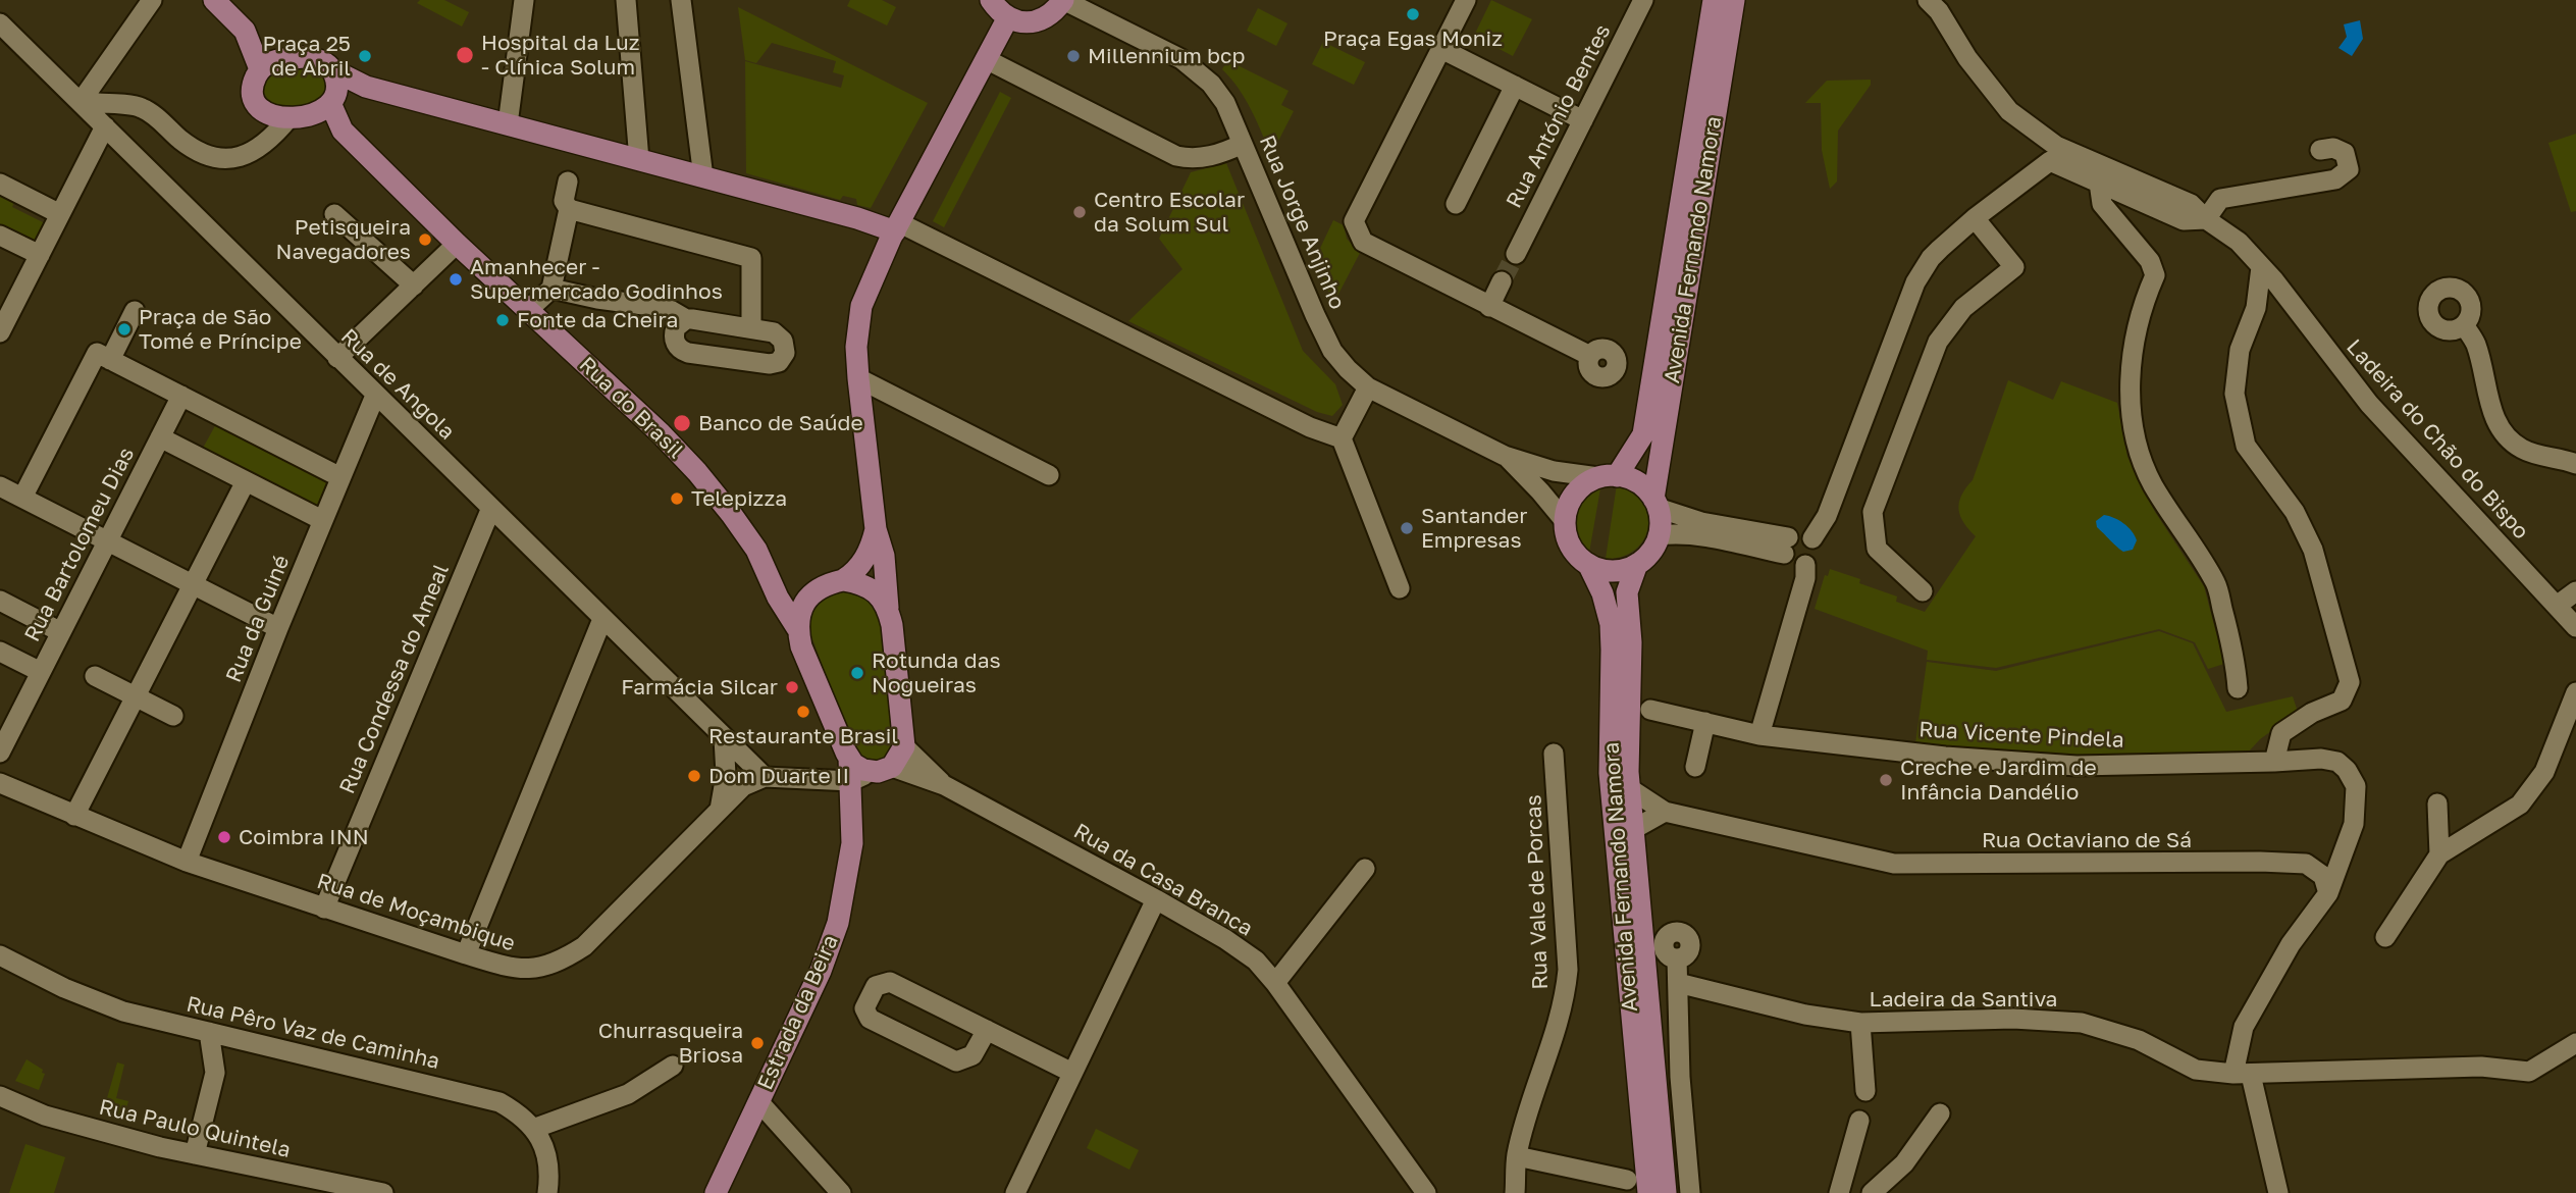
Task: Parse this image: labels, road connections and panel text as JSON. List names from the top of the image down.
{
  "streets": {
    "main road": ["Avenida Fernando Namora", "Rua do Brasil", "Estrada da Beira"],
    "street": [
      "Rua António Bentes",
      "Rua Jorge Anjinho",
      "Rua de Angola",
      "Ladeira do Chão do Bispo",
      "Rua Bartolomeu Dias",
      "Rua da Guiné",
      "Rua Condessa do Ameal",
      "Rua Vicente Pindela",
      "Rua Octaviano de Sá",
      "Rua da Casa Branca",
      "Rua Vale de Porcas",
      "Rua de Moçambique",
      "Ladeira da Santiva",
      "Rua Pêro Vaz de Caminha",
      "Rua Paulo Quintela"
    ]
  },
  "crossings": [
    ["Rua Jorge Anjinho", "Avenida Fernando Namora"],
    ["Rua de Angola", "Rua da Guiné"],
    ["Rua de Angola", "Rua Condessa do Ameal"],
    ["Rua de Angola", "Rua de Moçambique"],
    ["Rua da Guiné", "Rua de Moçambique"],
    ["Rua Condessa do Ameal", "Rua de Moçambique"],
    ["Rua Vicente Pindela", "Rua Octaviano de Sá"],
    ["Rua da Casa Branca", "Estrada da Beira"]
  ],
  "places": [
    "Praça Egas Moniz",
    "Hospital da Luz - Clínica Solum",
    "Praça 25 de Abril",
    "Millennium bcp",
    "Centro Escolar da Solum Sul",
    "Petisqueira Navegadores",
    "Amanhecer - Supermercado Godinhos",
    "Fonte da Cheira",
    "Praça de São Tomé e Príncipe",
    "Banco de Saúde",
    "Telepizza",
    "Santander Empresas",
    "Rotunda das Nogueiras",
    "Farmácia Silcar",
    "Restaurante Brasil",
    "Dom Duarte II",
    "Creche e Jardim de Infância Dandélio",
    "Coimbra INN",
    "Churrasqueira Briosa"
  ]
}
